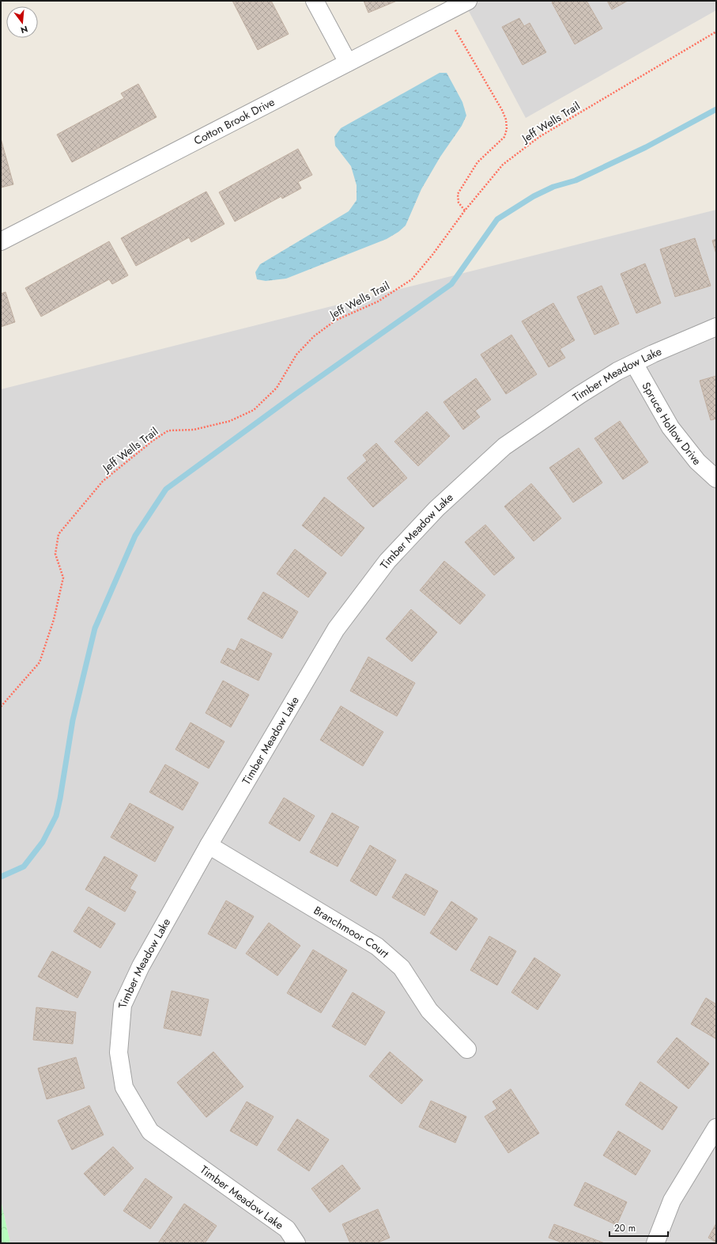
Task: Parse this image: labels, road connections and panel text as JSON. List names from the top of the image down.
{
  "streets": {
    "street": [
      "Cotton Brook Drive",
      "Timber Meadow Lake",
      "Spruce Hollow Drive",
      "Branchmoor Court"
    ],
    "path": ["Jeff Wells Trail"]
  },
  "crossings": [
    ["Timber Meadow Lake", "Spruce Hollow Drive"],
    ["Timber Meadow Lake", "Branchmoor Court"]
  ],
  "scale_bar": "20 m",
  "north": "bottom"
}
